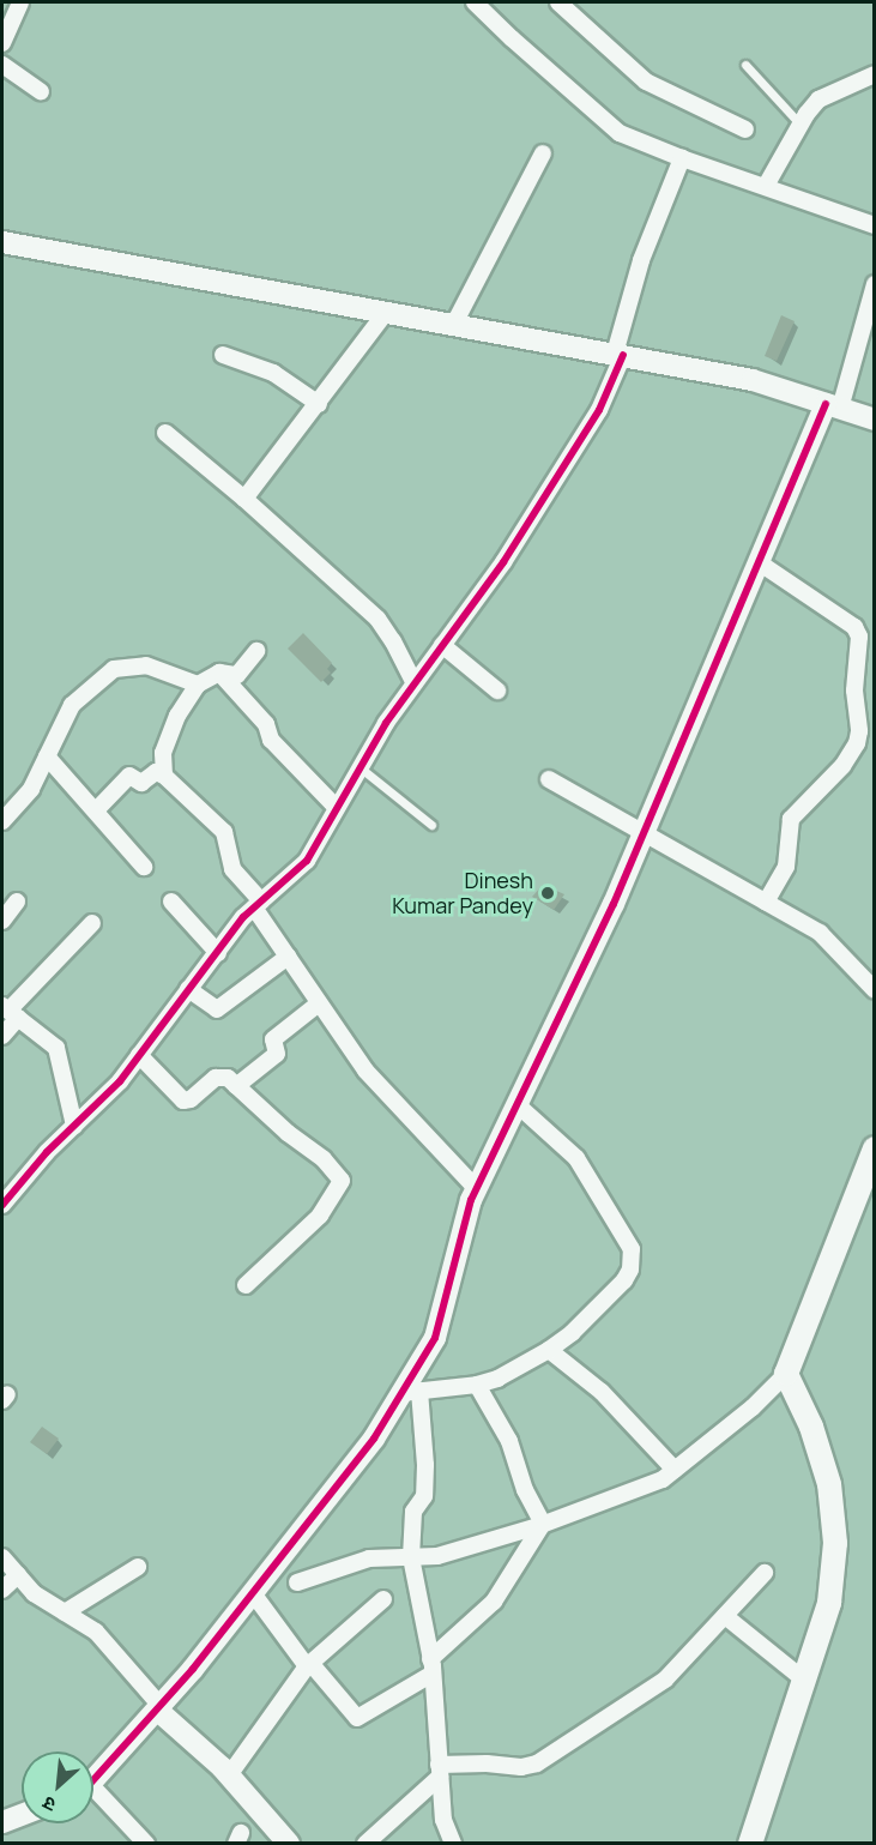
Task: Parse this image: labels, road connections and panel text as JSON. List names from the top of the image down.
{
  "places": ["Dinesh Kumar Pandey"],
  "north": "bottom left"
}
